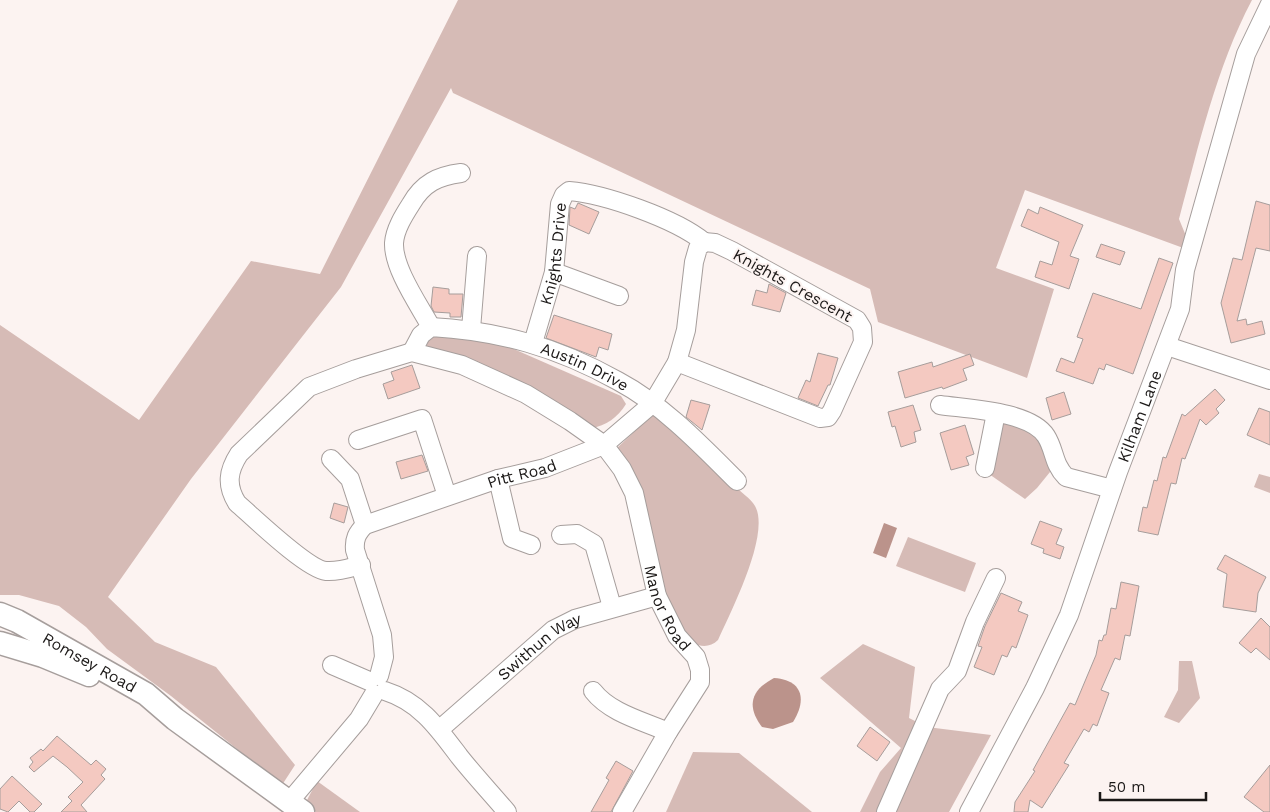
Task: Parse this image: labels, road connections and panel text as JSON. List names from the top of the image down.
{
  "streets": {
    "main road": ["Romsey Road"],
    "street": [
      "Knights Drive",
      "Knights Crescent",
      "Austin Drive",
      "Kilham Lane",
      "Pitt Road",
      "Manor Road",
      "Swithun Way"
    ]
  },
  "crossings": [
    ["Knights Drive", "Knights Crescent"],
    ["Knights Drive", "Austin Drive"],
    ["Knights Drive", "Pitt Road"],
    ["Knights Crescent", "Pitt Road"],
    ["Austin Drive", "Pitt Road"],
    ["Pitt Road", "Manor Road"],
    ["Manor Road", "Swithun Way"]
  ],
  "scale_bar": "50 m"
}
